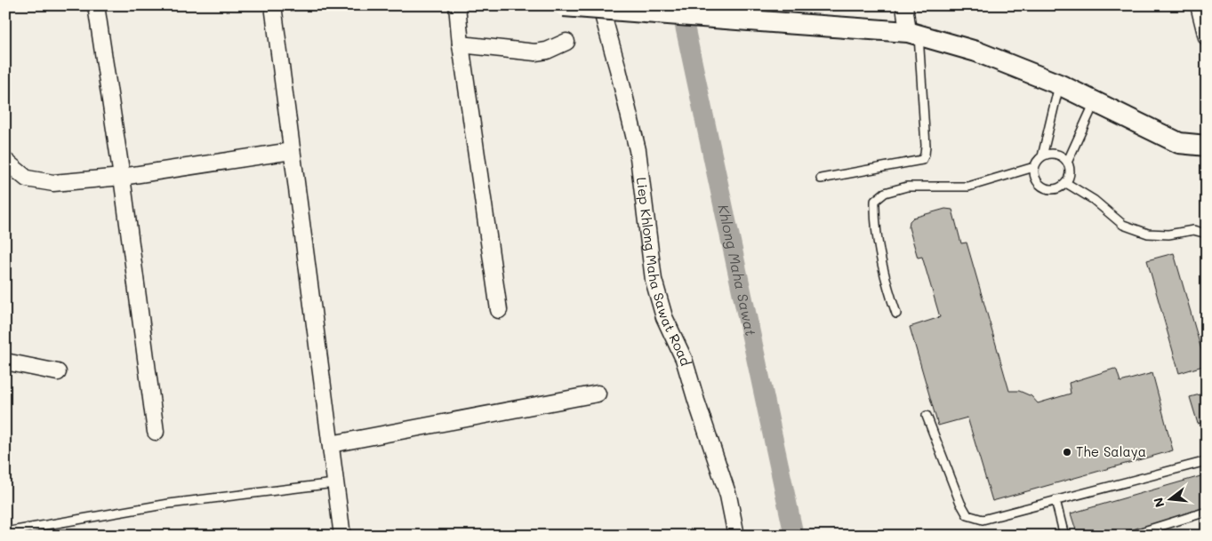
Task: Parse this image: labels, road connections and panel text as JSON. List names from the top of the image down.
{
  "streets": {
    "street": ["Liep Khlong Maha Sawat Road"]
  },
  "water": ["Khlong Maha Sawat"],
  "places": ["The Salaya"],
  "north": "left"
}
